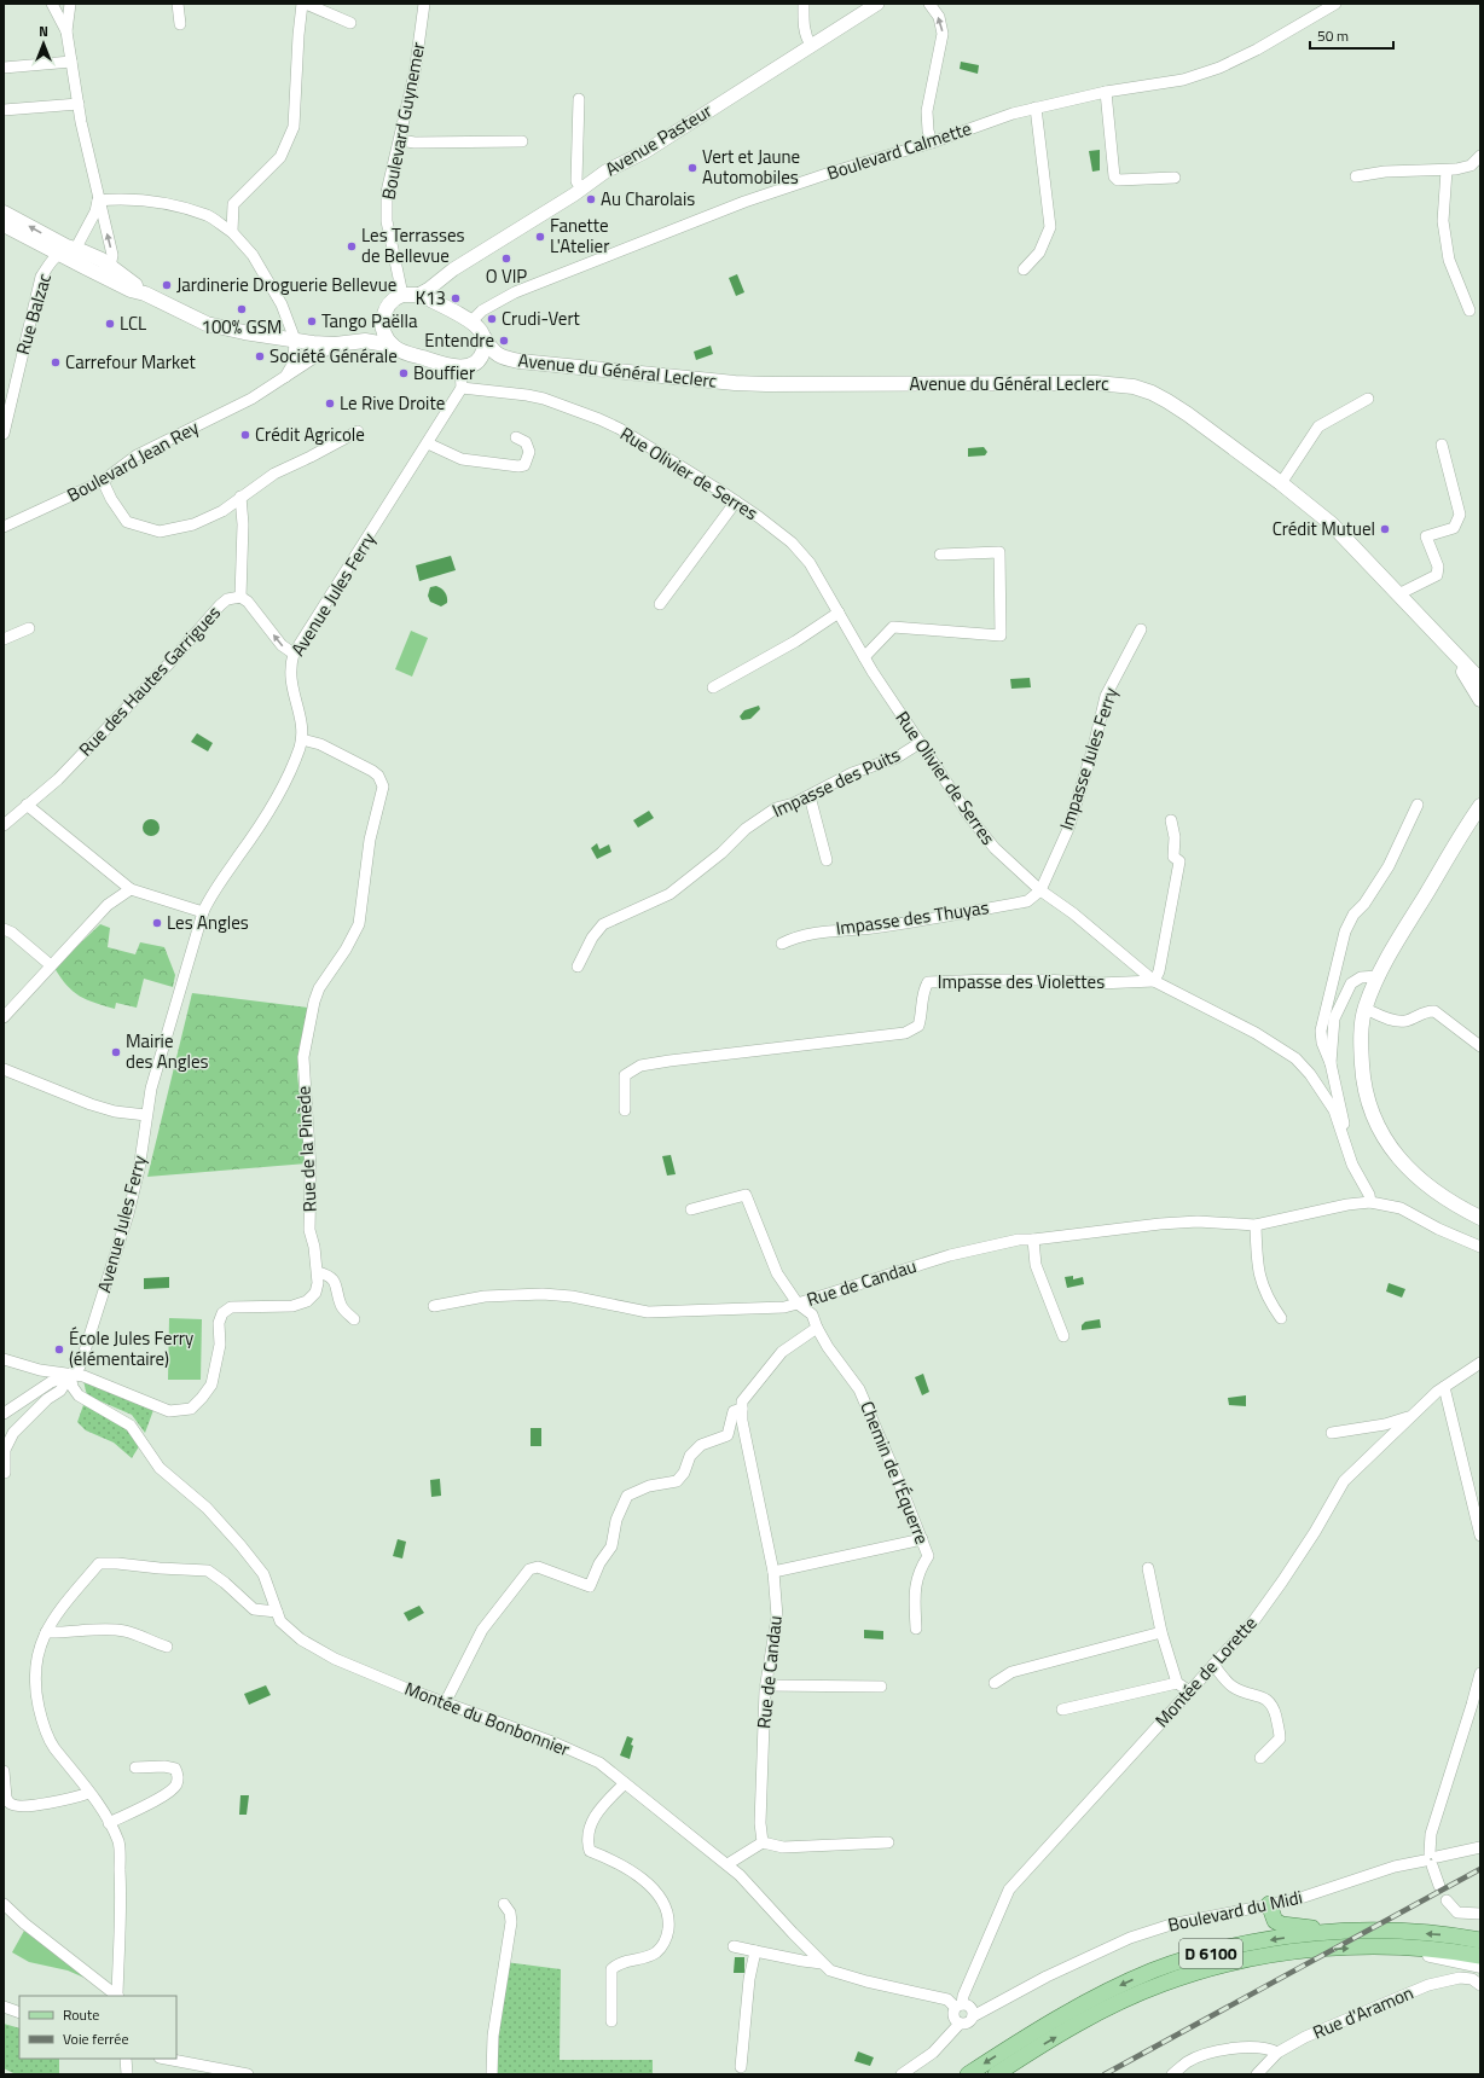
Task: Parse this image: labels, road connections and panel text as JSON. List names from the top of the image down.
{
  "streets": {
    "main road": ["Avenue du Général Leclerc", "D 6100"],
    "street": [
      "Boulevard Guynemer",
      "Avenue Pasteur",
      "Boulevard Calmette",
      "Rue Balzac",
      "Boulevard Jean Rey",
      "Rue Olivier de Serres",
      "Avenue Jules Ferry",
      "Rue des Hautes Garrigues",
      "Impasse Jules Ferry",
      "Impasse des Puits",
      "Impasse des Thuyas",
      "Impasse des Violettes",
      "Rue de la Pinède",
      "Rue de Candau",
      "Chemin de l'Équerre",
      "Montée de Lorette",
      "Montée du Bonbonnier",
      "Boulevard du Midi",
      "Rue d'Aramon"
    ]
  },
  "crossings": [
    ["Boulevard Calmette", "Avenue du Général Leclerc"],
    ["Rue Olivier de Serres", "Avenue Jules Ferry"],
    ["Rue Olivier de Serres", "Impasse Jules Ferry"],
    ["Rue Olivier de Serres", "Impasse des Puits"],
    ["Rue Olivier de Serres", "Impasse des Thuyas"],
    ["Rue Olivier de Serres", "Impasse des Violettes"],
    ["Rue Olivier de Serres", "Rue de Candau"],
    ["Avenue Jules Ferry", "Rue des Hautes Garrigues"],
    ["Avenue Jules Ferry", "Rue de la Pinède"],
    ["Avenue Jules Ferry", "Montée du Bonbonnier"],
    ["Impasse Jules Ferry", "Impasse des Thuyas"],
    ["Rue de la Pinède", "Montée du Bonbonnier"],
    ["Rue de Candau", "Chemin de l'Équerre"],
    ["Montée de Lorette", "Montée du Bonbonnier"],
    ["Montée de Lorette", "Boulevard du Midi"],
    ["Montée du Bonbonnier", "Boulevard du Midi"]
  ],
  "places": [
    "Vert et Jaune Automobiles",
    "Au Charolais",
    "Fanette L'Atelier",
    "Les Terrasses de Bellevue",
    "O VIP",
    "Jardinerie Droguerie Bellevue",
    "K13",
    "100% GSM",
    "Crudi-Vert",
    "Tango Paëlla",
    "LCL",
    "Entendre",
    "Société Générale",
    "Carrefour Market",
    "Bouffier",
    "Le Rive Droite",
    "Crédit Agricole",
    "Crédit Mutuel",
    "Les Angles",
    "Mairie des Angles",
    "École Jules Ferry (élémentaire)"
  ],
  "legend": ["Route", "Voie ferrée"],
  "scale_bar": "50 m",
  "north": "top"
}
